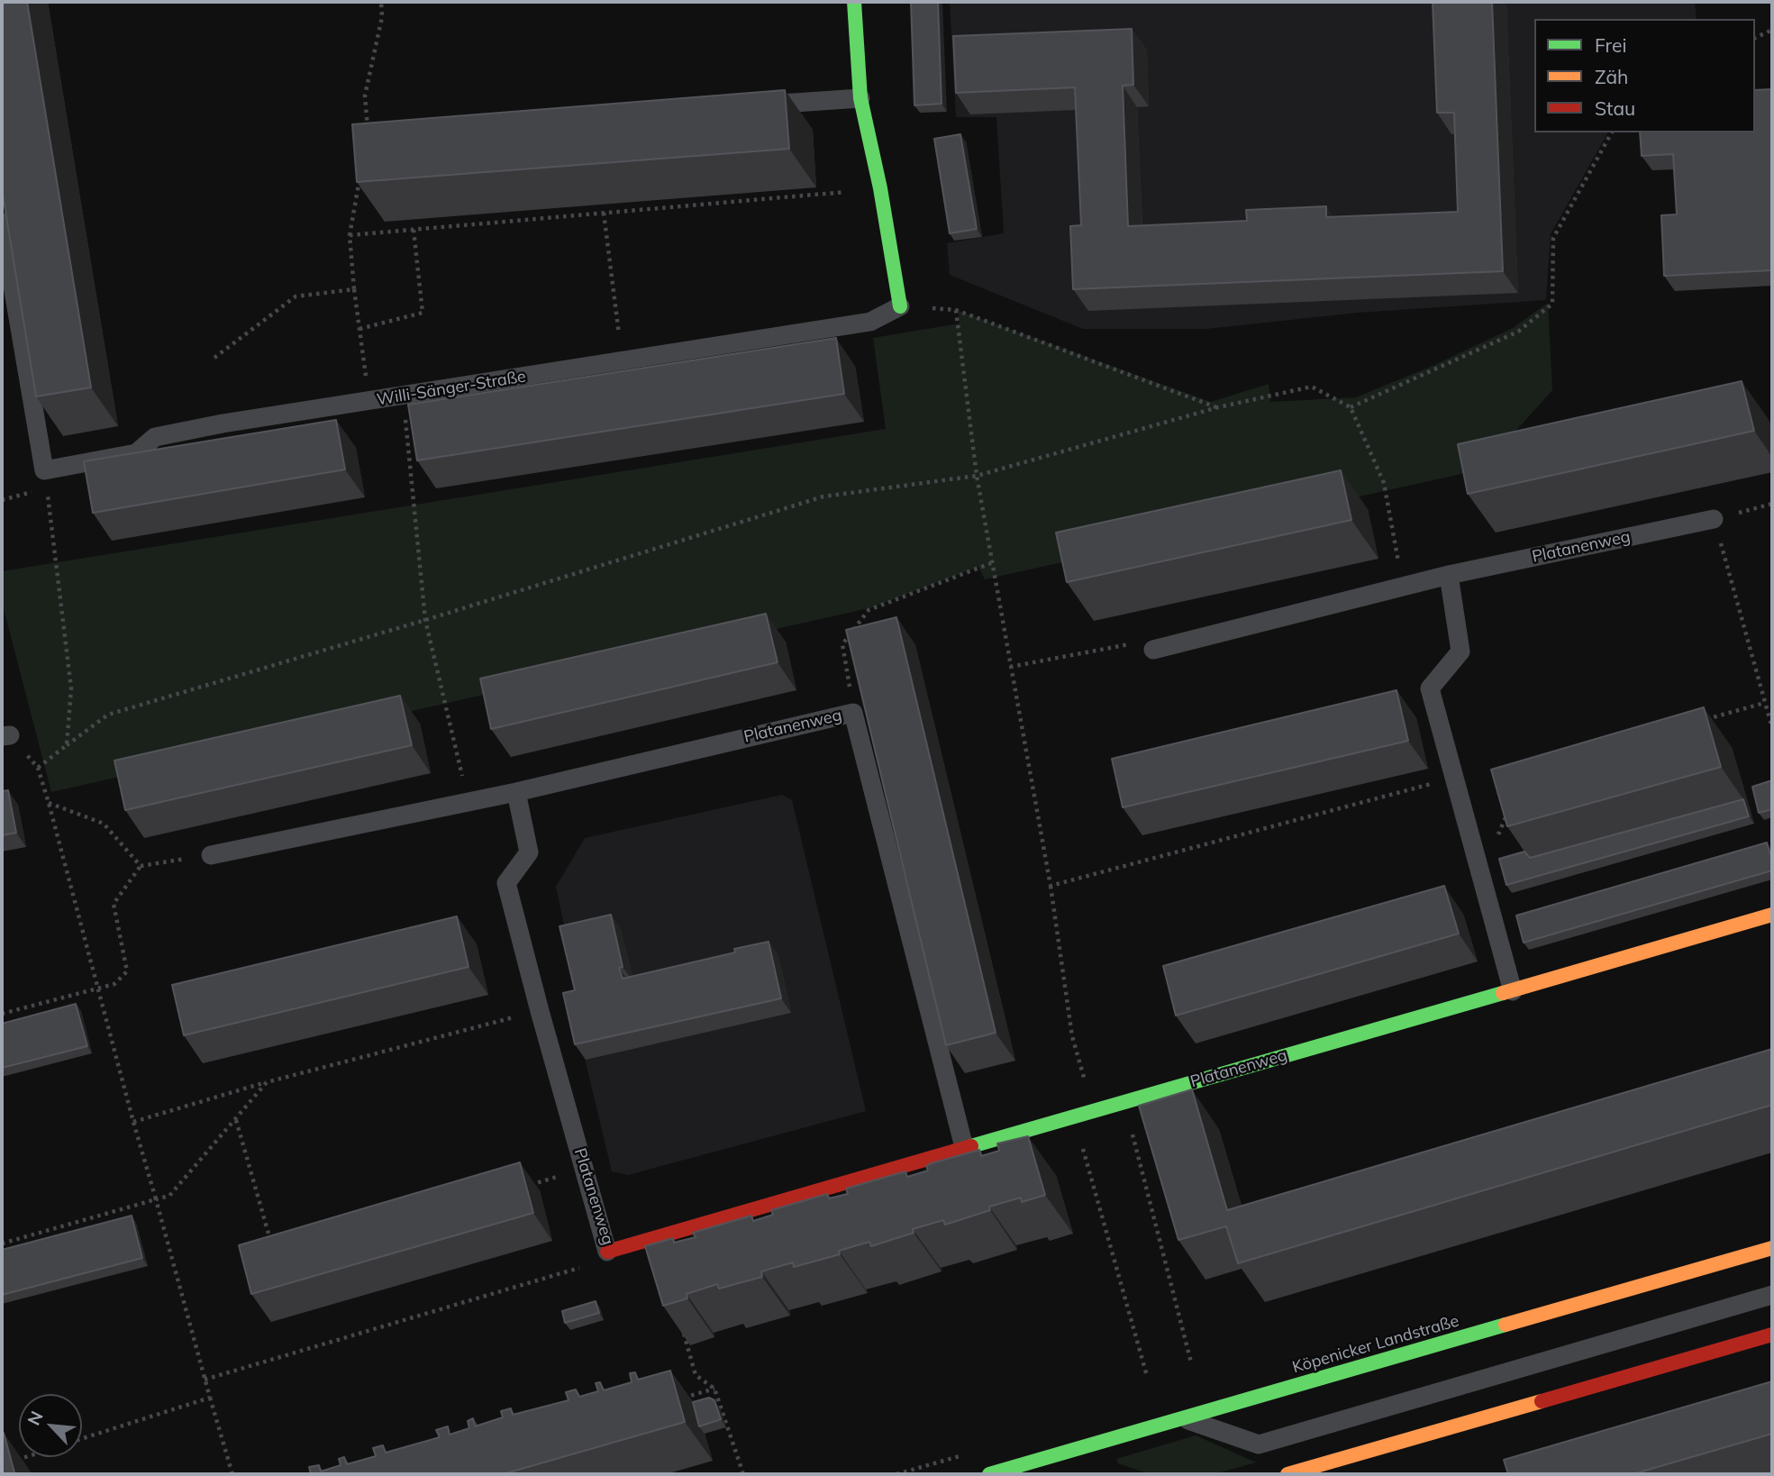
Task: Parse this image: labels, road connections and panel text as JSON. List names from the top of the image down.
{
  "streets": {
    "street": ["Platanenweg", "Köpenicker Landstraße"],
    "lane": ["Willi-Sänger-Straße"]
  },
  "legend": ["Frei", "Zäh", "Stau"],
  "north": "top left"
}
